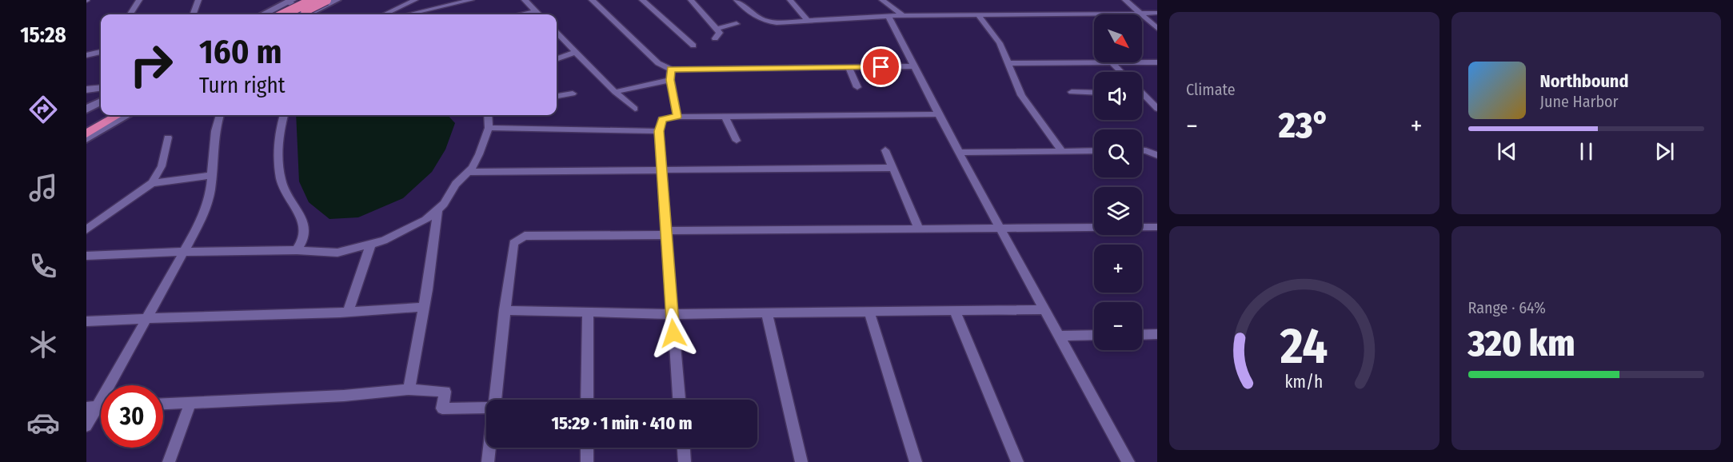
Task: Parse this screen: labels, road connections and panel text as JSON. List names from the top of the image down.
{
  "north": "bottom right",
  "page": {
    "tabs": "15:28",
    "tile": [
      "Climate",
      ["Range · 64%", "320 km"]
    ],
    "map_buttons": ["+", "−"],
    "turn": ["160 m", "Turn right"],
    "song": ["Northbound", "June Harbor"],
    "heat": ["−", "23°", "+"],
    "limit": "30",
    "trip": "15:29 · 1 min · 410 m",
    "gauge": ["24", "km/h"]
  }
}
